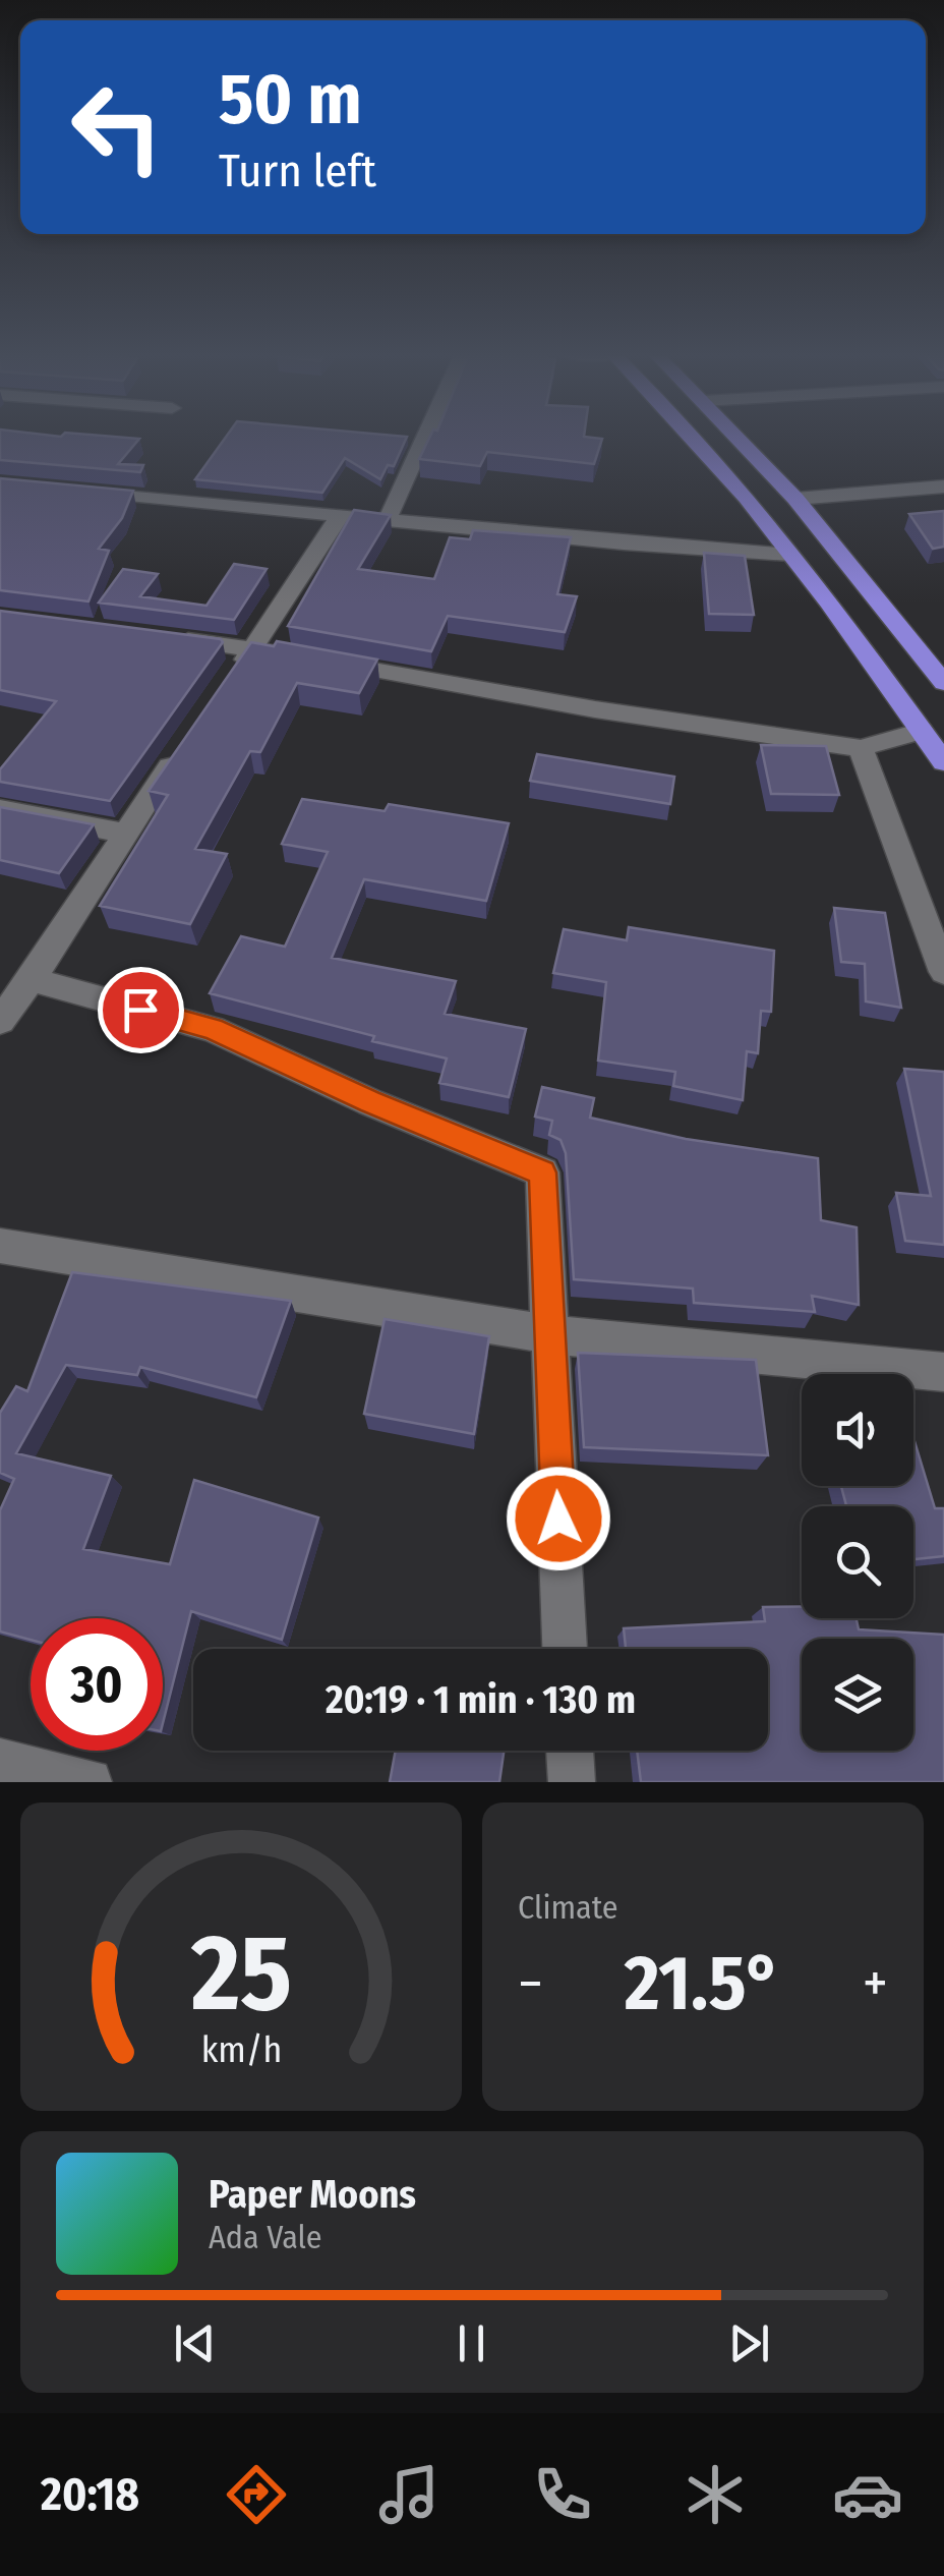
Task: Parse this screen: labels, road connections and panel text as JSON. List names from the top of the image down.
{
  "page": {
    "turn": ["50 m", "Turn left"],
    "limit": "30",
    "trip": "20:19 · 1 min · 130 m",
    "tile": "Climate",
    "heat": ["−", "21.5°", "+"],
    "song": ["Paper Moons", "Ada Vale"],
    "tabs": "20:18",
    "gauge": ["25", "km/h"]
  }
}
